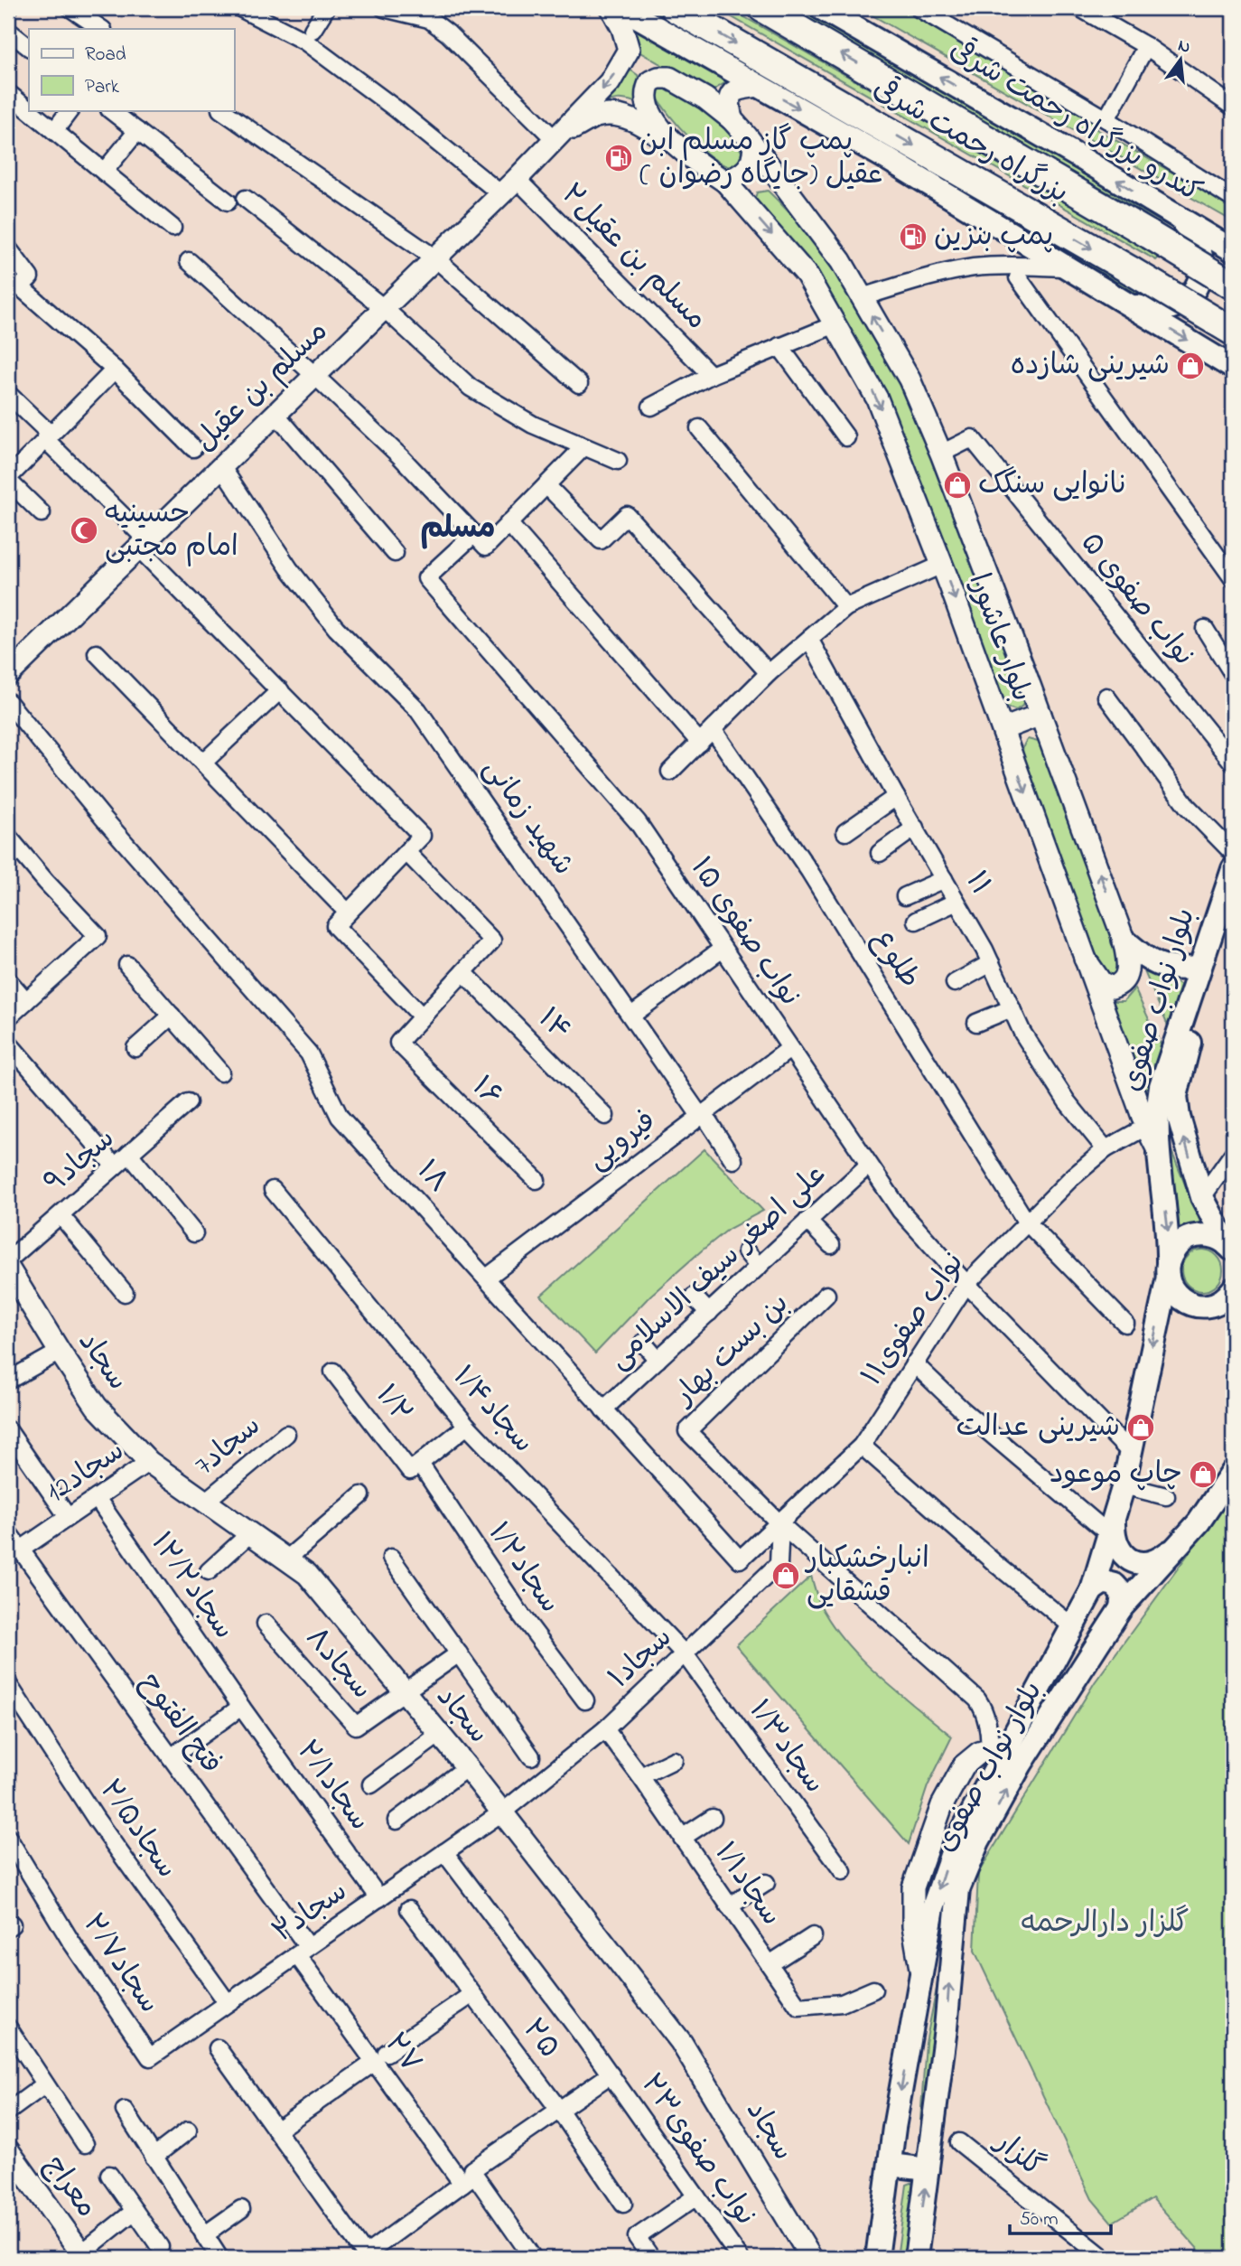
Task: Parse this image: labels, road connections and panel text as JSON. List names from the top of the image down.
{
  "streets": {
    "highway": ["بزرگراه رحمت شرقی"],
    "main road": ["کندرو بزرگراه رحمت شرقی", "بلوار نواب صفوی"],
    "street": [
      "مسلم بن عقیل۲",
      "مسلم بن عقیل",
      "نواب صفوی ۵",
      "بلوار عاشورا",
      "شهید زمانی",
      "۱۱",
      "نواب صفوی ۱۵",
      "طلوع",
      "۱۴",
      "۱۶",
      "فیرویی",
      "۹سجاد",
      "۱۸",
      "علی اصغر سیف الاسلامی",
      "۱۱نواب صفوی",
      "بن بست بهار",
      "سجاد",
      "۱/۲",
      "۱/۴سجاد",
      "7سجاد",
      "12سجاد",
      "۱/۲سجاد",
      "۱۲/۲سجاد",
      "۱سجاد",
      "۸سجاد",
      "فتح الفتوح",
      "۱/۳سجاد",
      "۲/۱سجاد",
      "۲/۵سجاد",
      "۱/۱سجاد",
      "۲سجاد",
      "سجاد۲/۷",
      "۲۵",
      "۲۷",
      "۲۳نواب صفوی",
      "گلزار",
      "معراج"
    ]
  },
  "crossings": [
    ["مسلم بن عقیل۲", "مسلم بن عقیل"],
    ["مسلم بن عقیل", "شهید زمانی"],
    ["نواب صفوی ۵", "بلوار عاشورا"],
    ["بلوار عاشورا", "بلوار نواب صفوی"],
    ["بلوار عاشورا", "۱۱نواب صفوی"],
    ["شهید زمانی", "فیرویی"],
    ["۱۱", "۱۱نواب صفوی"],
    ["نواب صفوی ۱۵", "بلوار نواب صفوی"],
    ["نواب صفوی ۱۵", "فیرویی"],
    ["نواب صفوی ۱۵", "علی اصغر سیف الاسلامی"],
    ["نواب صفوی ۱۵", "۱۱نواب صفوی"],
    ["طلوع", "۱۱نواب صفوی"],
    ["فیرویی", "۱۸"],
    ["۱۸", "علی اصغر سیف الاسلامی"],
    ["۱۸", "۱۱نواب صفوی"],
    ["۱۱نواب صفوی", "بن بست بهار"],
    ["۱۱نواب صفوی", "۱سجاد"],
    ["بن بست بهار", "۱سجاد"],
    ["سجاد", "7سجاد"],
    ["سجاد", "12سجاد"],
    ["سجاد", "۱سجاد"],
    ["سجاد", "۸سجاد"],
    ["سجاد", "۲سجاد"],
    ["۱/۲", "۱/۲سجاد"],
    ["۱/۴سجاد", "۱سجاد"],
    ["۱/۴سجاد", "۱/۳سجاد"],
    ["12سجاد", "۱۲/۲سجاد"],
    ["12سجاد", "فتح الفتوح"],
    ["۱۲/۲سجاد", "۲/۱سجاد"],
    ["۱سجاد", "۱/۳سجاد"],
    ["۱سجاد", "۱/۱سجاد"],
    ["۱سجاد", "۲سجاد"],
    ["فتح الفتوح", "۲سجاد"],
    ["فتح الفتوح", "۲۷"],
    ["۲/۱سجاد", "۲سجاد"],
    ["۲/۵سجاد", "۲سجاد"],
    ["۲سجاد", "سجاد۲/۷"],
    ["۲سجاد", "۲۷"],
    ["۲سجاد", "۲۳نواب صفوی"]
  ],
  "districts": ["مسلم"],
  "parks": ["گلزار دارالرحمه"],
  "places": {
    "fuel station": ["پمپ گاز مسلم ابن عقیل (جایگاه رضوان )", "پمپ بنزین"],
    "shop": [
      "شیرینی شازده",
      "نانوایی سنگک",
      "شیرینی عدالت",
      "چاپ موعود",
      "انبارخشکبار قشقایی"
    ],
    "mosque": ["حسینیه امام مجتبی"]
  },
  "legend": ["Road", "Park"],
  "scale_bar": "50 m",
  "north": "top"
}
